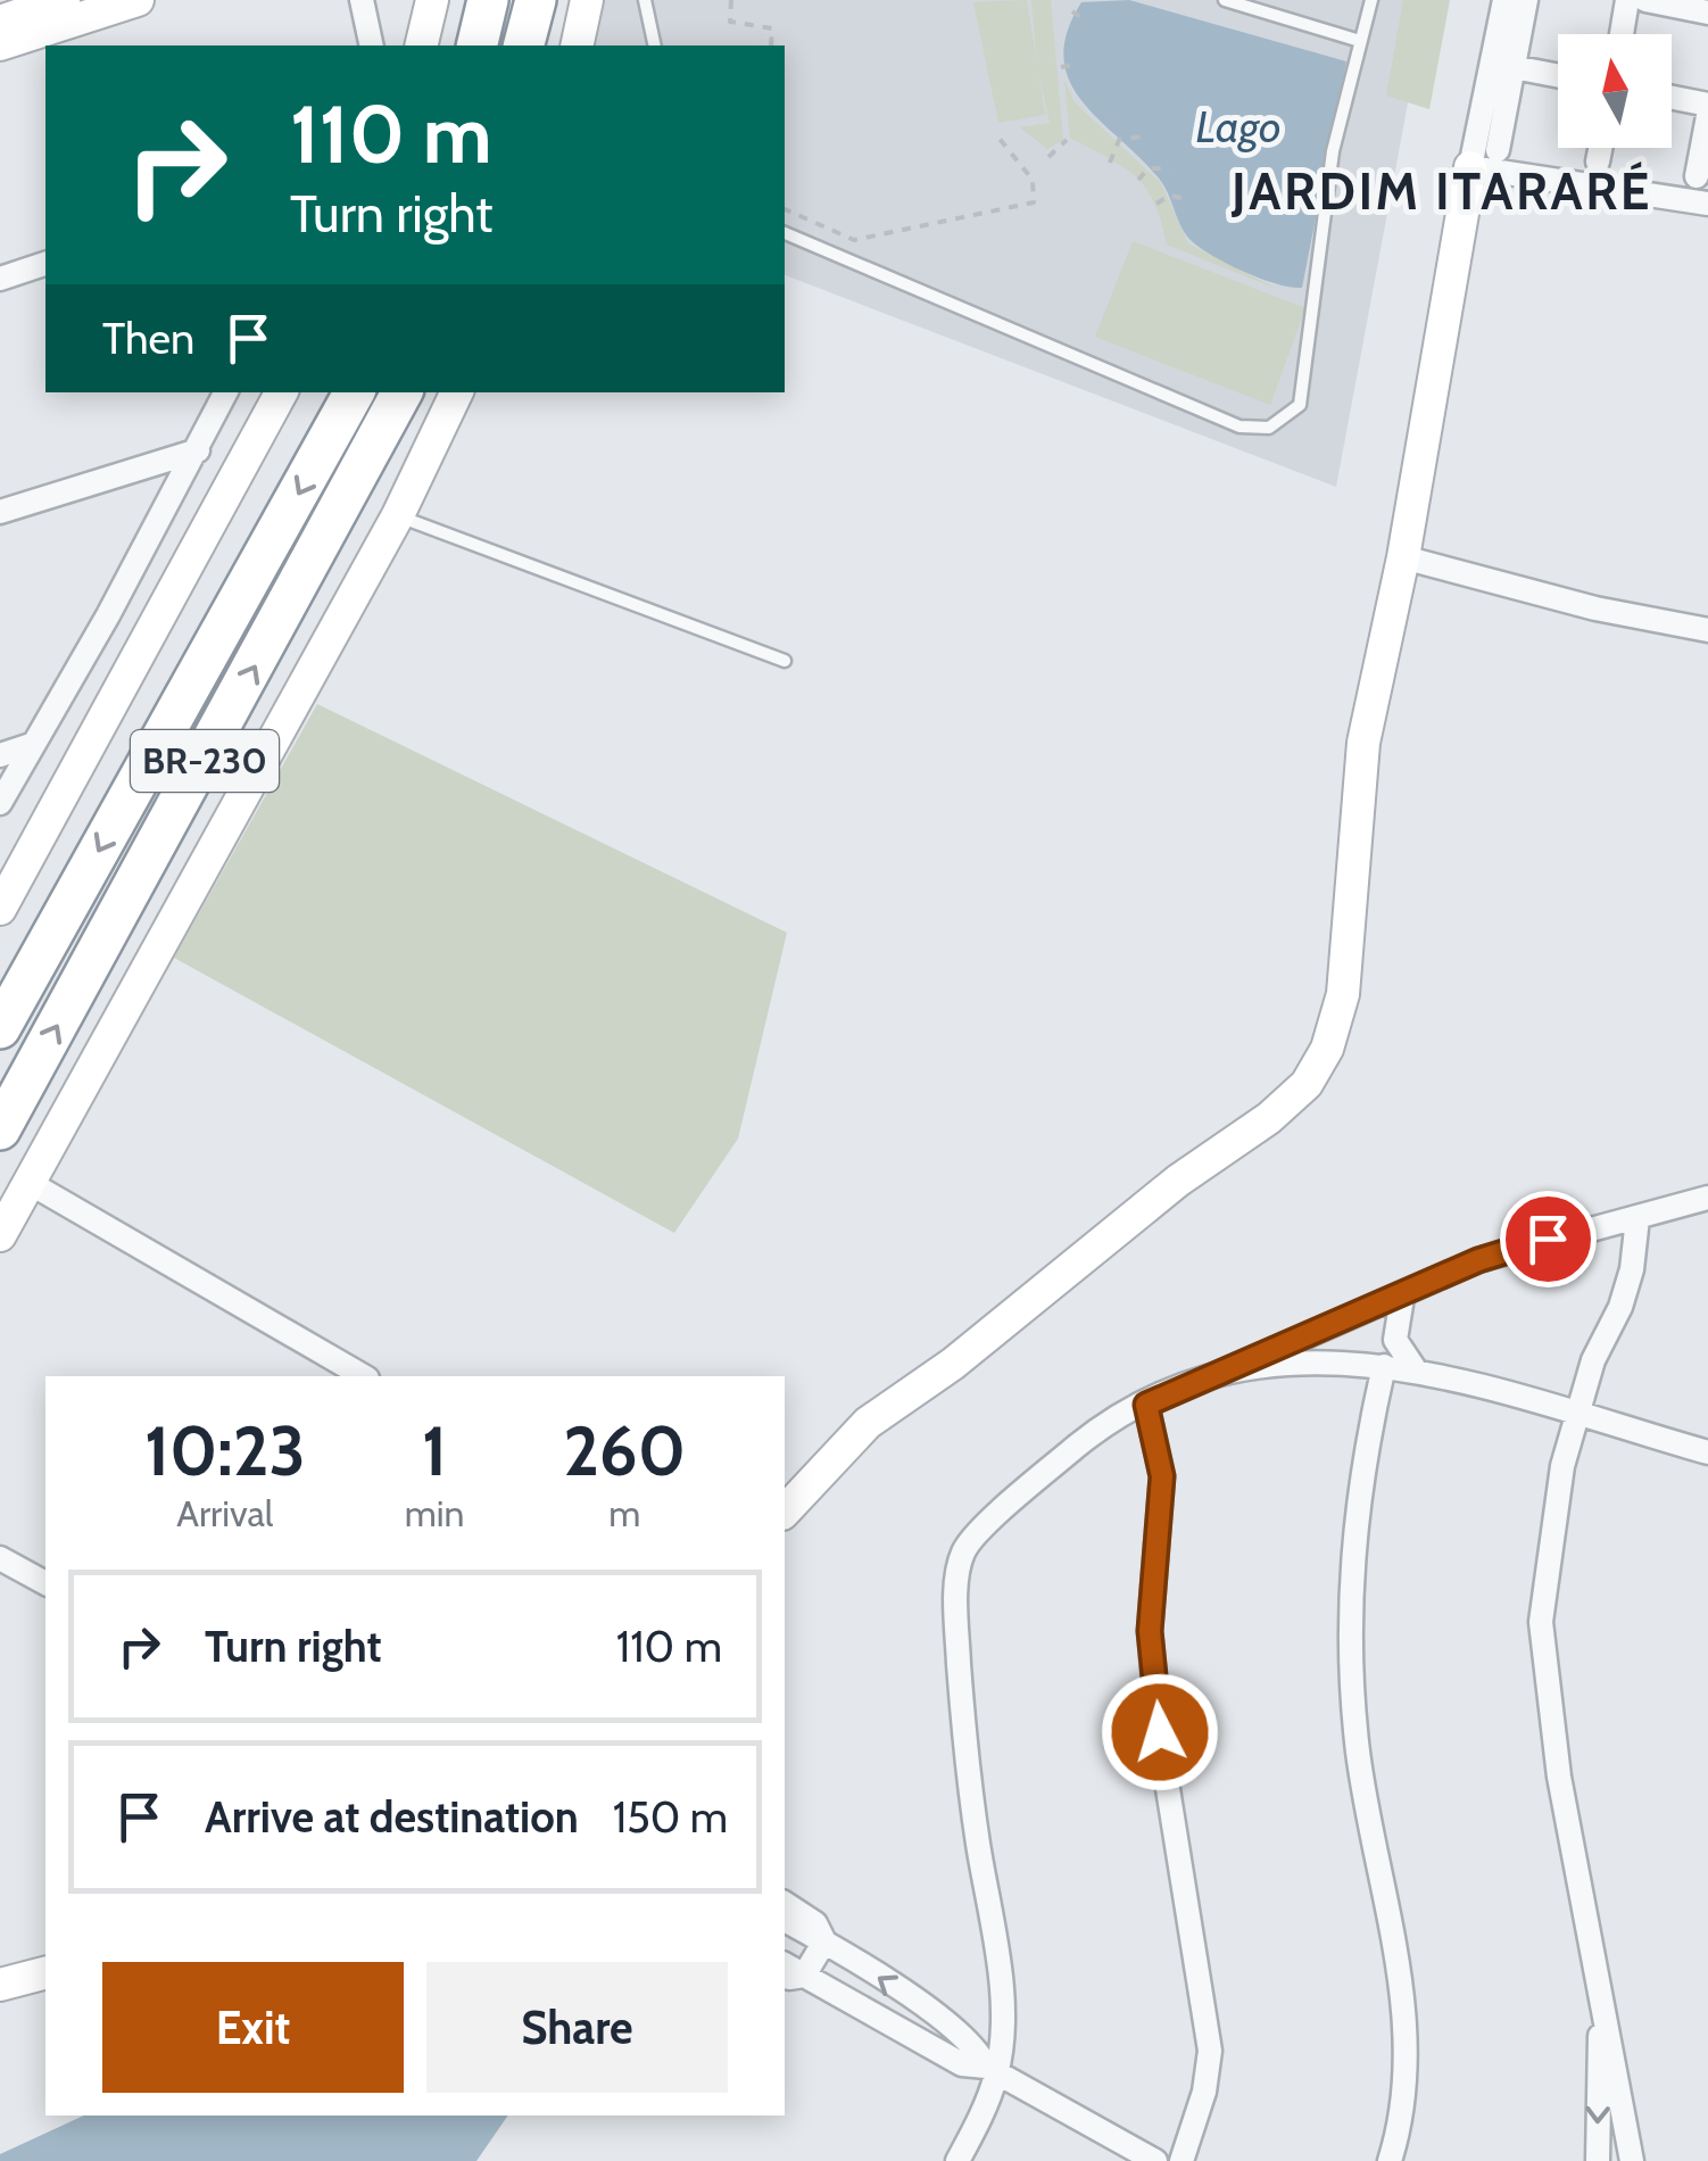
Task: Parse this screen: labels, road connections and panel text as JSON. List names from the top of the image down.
{
  "streets": {
    "highway": ["BR-230"]
  },
  "districts": ["JARDIM ITARARÉ"],
  "water": ["Lago"],
  "north": "top",
  "page": {
    "turn": ["110 m", "Turn right"],
    "then": "Then",
    "eta": [
      "10:23",
      "Arrival",
      "1",
      "min",
      "260",
      "m"
    ],
    "list": [
      {
        "name": "Turn right",
        "value": "110 m"
      },
      {
        "name": "Arrive at destination",
        "value": "150 m"
      }
    ],
    "buttons": ["Exit", "Share"]
  }
}
